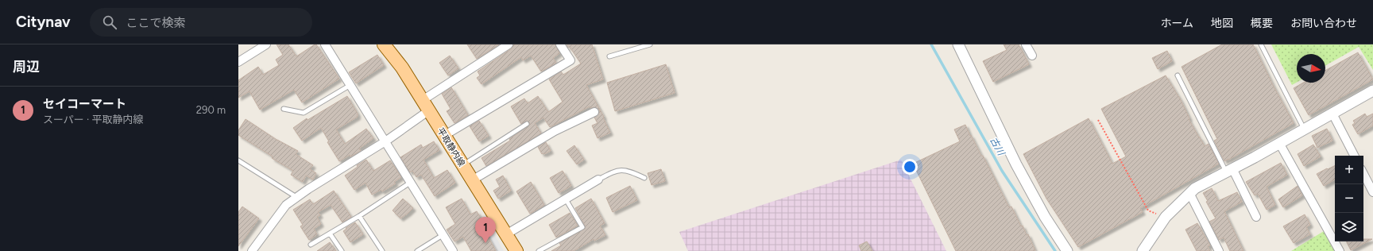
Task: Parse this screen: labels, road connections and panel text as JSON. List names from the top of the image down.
{
  "streets": {
    "main road": ["平取静内線"]
  },
  "water": ["古川"],
  "north": "right",
  "page": {
    "header": "Citynav",
    "search": "ここで検索",
    "nav": [
      "ホーム",
      "地図",
      "概要",
      "お問い合わせ"
    ],
    "heading": "周辺",
    "list": [
      {
        "mark": "1",
        "name": "セイコーマート",
        "note": "スーパー · 平取静内線",
        "value": "290 m"
      }
    ],
    "map_buttons": ["+", "−"],
    "pins": "1"
  }
}
